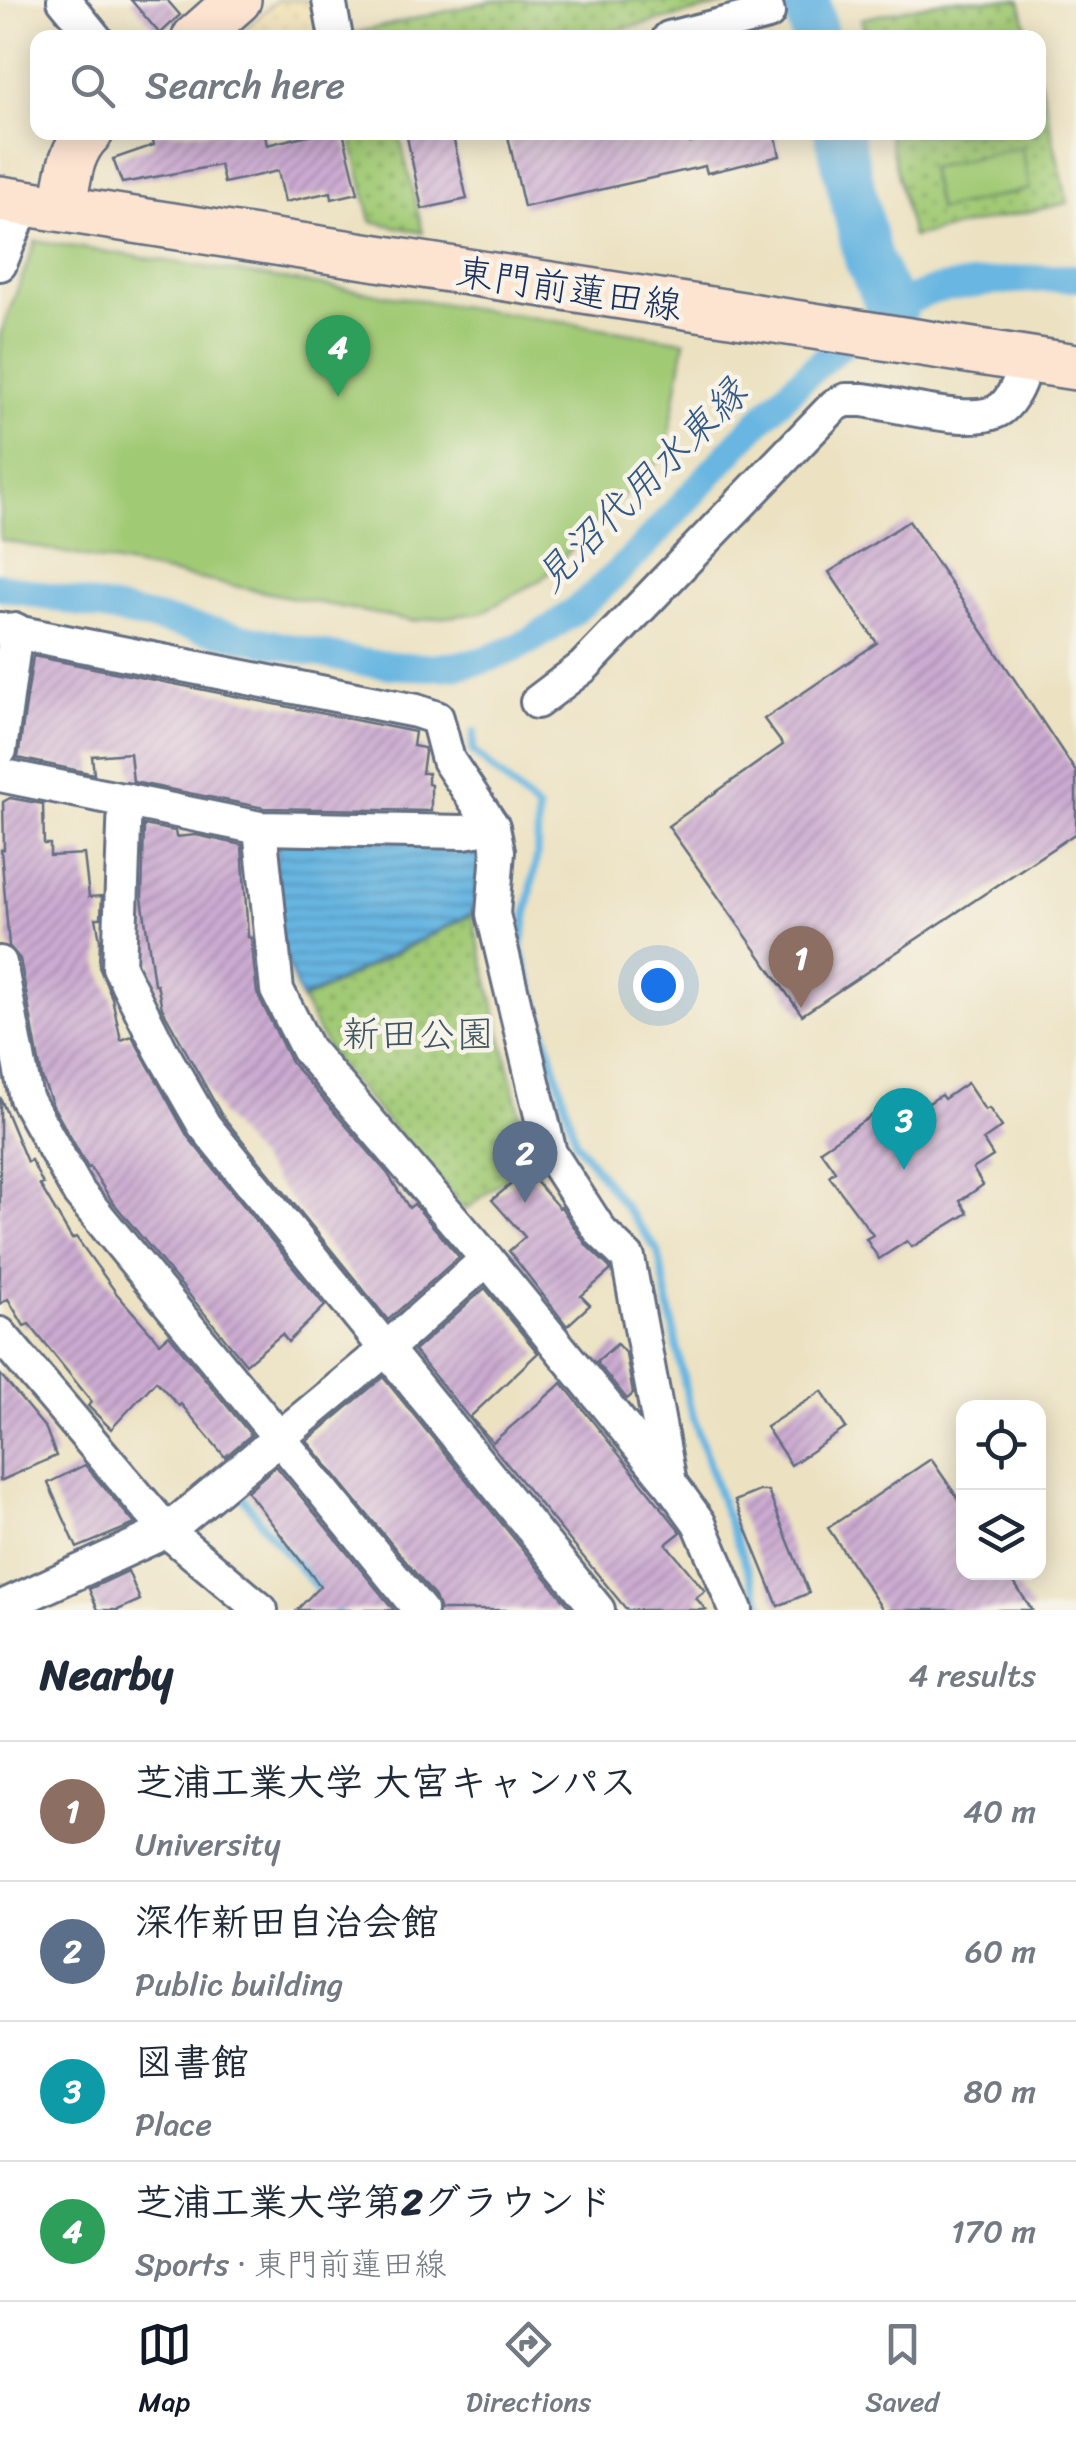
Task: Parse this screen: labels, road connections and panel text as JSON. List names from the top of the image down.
{
  "streets": {
    "main road": ["東門前蓮田線"]
  },
  "water": ["見沼代用水東縁"],
  "parks": ["新田公園"],
  "page": {
    "search": "Search here",
    "pins": [
      "4",
      "1",
      "3",
      "2"
    ],
    "heading": ["Nearby", "4 results"],
    "list": [
      {
        "mark": "1",
        "name": "芝浦工業大学 大宮キャンパス",
        "note": "University",
        "value": "40 m"
      },
      {
        "mark": "2",
        "name": "深作新田自治会館",
        "note": "Public building",
        "value": "60 m"
      },
      {
        "mark": "3",
        "name": "図書館",
        "note": "Place",
        "value": "80 m"
      },
      {
        "mark": "4",
        "name": "芝浦工業大学第2グラウンド",
        "note": "Sports · 東門前蓮田線",
        "value": "170 m"
      }
    ],
    "nav": ["Map", "Directions", "Saved"]
  }
}
